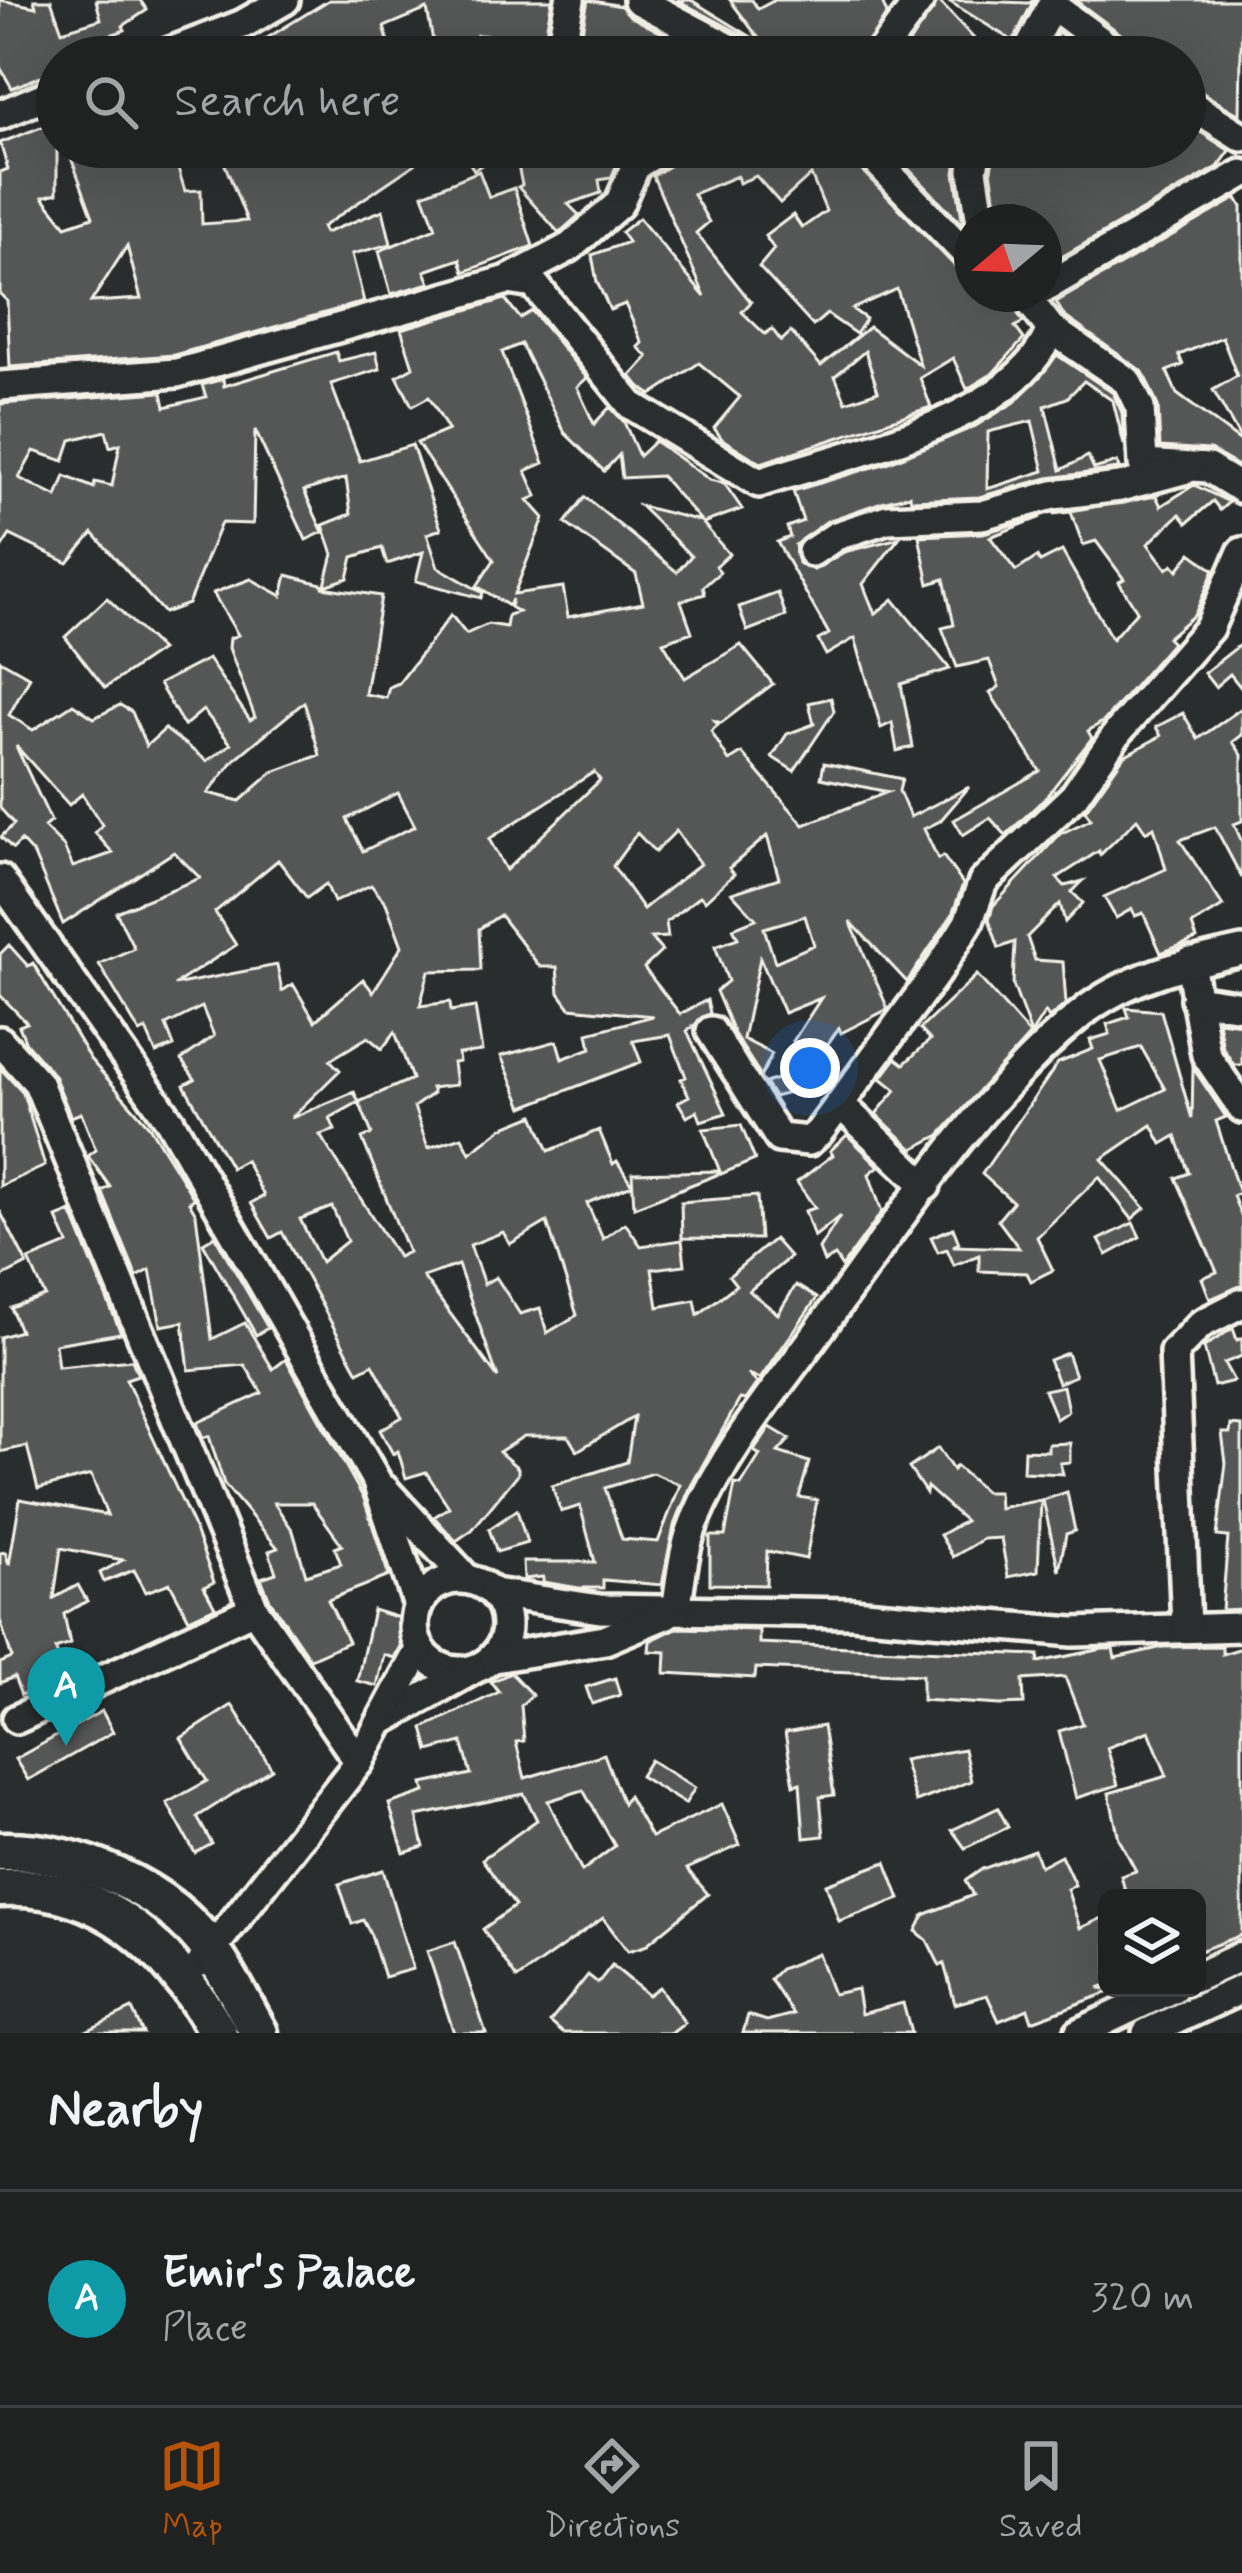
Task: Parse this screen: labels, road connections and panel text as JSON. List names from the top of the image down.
{
  "north": "left",
  "page": {
    "search": "Search here",
    "pins": "A",
    "heading": "Nearby",
    "list": [
      {
        "mark": "A",
        "name": "Emir's Palace",
        "note": "Place",
        "value": "320 m"
      }
    ],
    "nav": ["Map", "Directions", "Saved"]
  }
}
